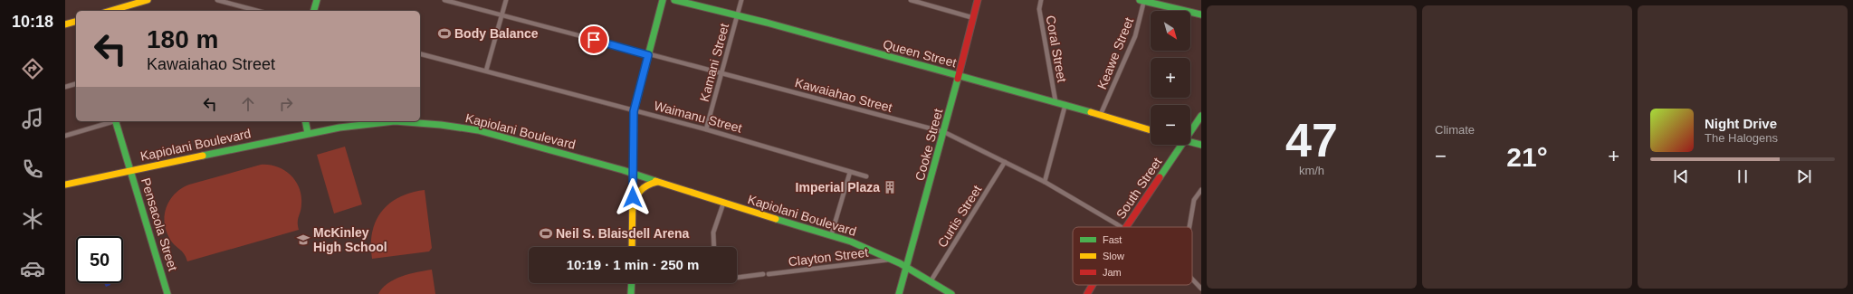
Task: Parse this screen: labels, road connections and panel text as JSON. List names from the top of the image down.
{
  "streets": {
    "main road": [
      "Queen Street",
      "Kapiolani Boulevard",
      "Cooke Street",
      "South Street",
      "Pensacola Street"
    ],
    "street": [
      "Coral Street",
      "Keawe Street",
      "Kamani Street",
      "Kawaiahao Street",
      "Waimanu Street",
      "Curtis Street",
      "Clayton Street"
    ]
  },
  "crossings": [
    ["Coral Street", "Queen Street"],
    ["Queen Street", "Keawe Street"],
    ["Queen Street", "Kamani Street"],
    ["Queen Street", "Cooke Street"],
    ["Kamani Street", "Kawaiahao Street"],
    ["Kamani Street", "Waimanu Street"],
    ["Kawaiahao Street", "Cooke Street"],
    ["Kawaiahao Street", "Curtis Street"],
    ["Kapiolani Boulevard", "Cooke Street"],
    ["Kapiolani Boulevard", "Curtis Street"],
    ["Kapiolani Boulevard", "Pensacola Street"],
    ["Kapiolani Boulevard", "Clayton Street"]
  ],
  "places": {
    "sports": ["Body Balance", "Neil S. Blaisdell Arena"],
    "building": ["Imperial Plaza"],
    "school or university": ["McKinley High School"]
  },
  "legend": ["Fast", "Slow", "Jam"],
  "north": "bottom right",
  "page": {
    "tabs": "10:18",
    "tile": [
      ["47", "km/h"],
      "Climate"
    ],
    "map_buttons": ["+", "−"],
    "turn": ["180 m", "Kawaiahao Street"],
    "song": ["Night Drive", "The Halogens"],
    "heat": ["−", "21°", "+"],
    "limit": "50",
    "trip": "10:19 · 1 min · 250 m"
  }
}
